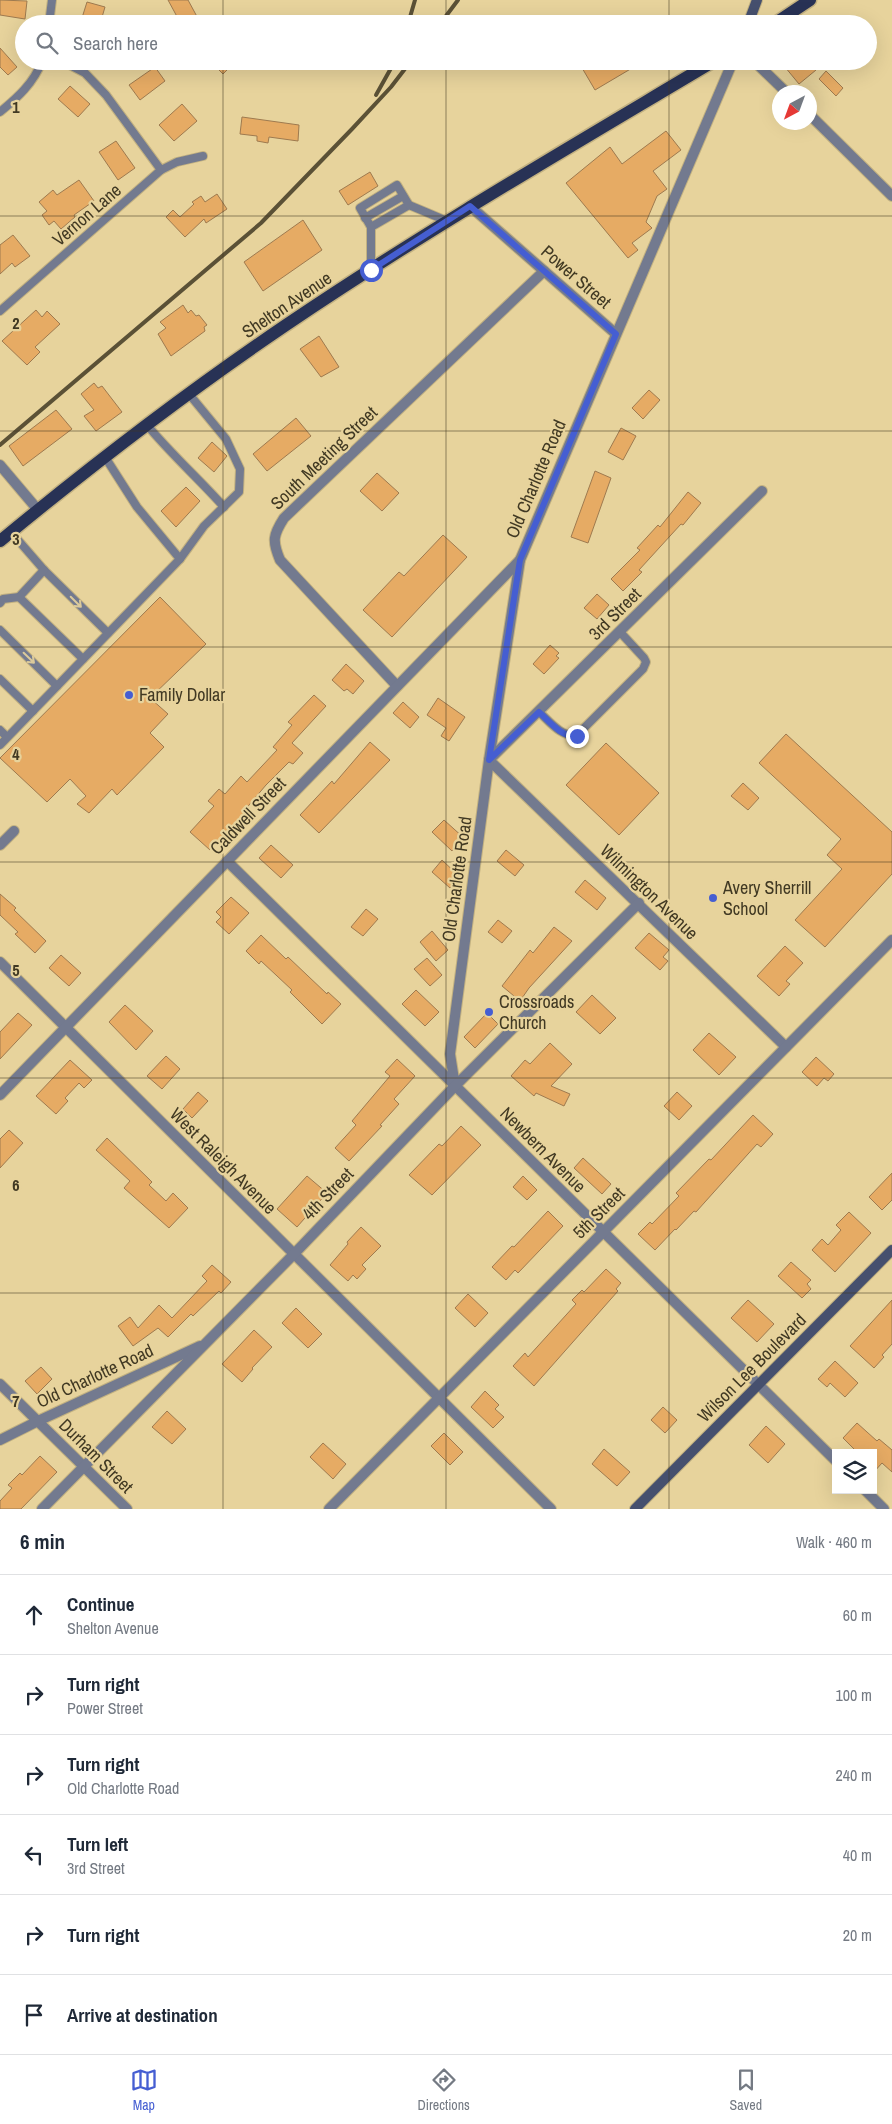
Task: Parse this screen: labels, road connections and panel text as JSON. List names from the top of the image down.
{
  "streets": {
    "main road": ["Shelton Avenue"],
    "street": [
      "Power Street",
      "South Meeting Street",
      "Old Charlotte Road",
      "3rd Street",
      "Caldwell Street",
      "Wilmington Avenue",
      "Newbern Avenue",
      "West Raleigh Avenue",
      "4th Street",
      "5th Street",
      "Wilson Lee Boulevard",
      "Durham Street"
    ],
    "lane": ["Vernon Lane"]
  },
  "crossings": [
    ["Power Street", "Shelton Avenue"],
    ["Power Street", "South Meeting Street"],
    ["Power Street", "Old Charlotte Road"],
    ["South Meeting Street", "Caldwell Street"],
    ["Old Charlotte Road", "3rd Street"],
    ["Old Charlotte Road", "Caldwell Street"],
    ["Old Charlotte Road", "Wilmington Avenue"],
    ["Old Charlotte Road", "Newbern Avenue"],
    ["Old Charlotte Road", "4th Street"],
    ["Old Charlotte Road", "Durham Street"],
    ["3rd Street", "Wilmington Avenue"],
    ["Caldwell Street", "Newbern Avenue"],
    ["Caldwell Street", "West Raleigh Avenue"],
    ["Wilmington Avenue", "4th Street"],
    ["Wilmington Avenue", "5th Street"],
    ["Newbern Avenue", "4th Street"],
    ["Newbern Avenue", "5th Street"],
    ["Newbern Avenue", "Wilson Lee Boulevard"],
    ["West Raleigh Avenue", "4th Street"],
    ["West Raleigh Avenue", "5th Street"],
    ["4th Street", "Durham Street"]
  ],
  "places": ["Family Dollar", "Avery Sherrill School", "Crossroads Church"],
  "north": "bottom left",
  "page": {
    "search": "Search here",
    "heading": ["6 min", "Walk · 460 m"],
    "list": [
      ["Continue", "Shelton Avenue", "60 m"],
      ["Turn right", "Power Street", "100 m"],
      ["Turn right", "Old Charlotte Road", "240 m"],
      ["Turn left", "3rd Street", "40 m"],
      ["Turn right", "20 m"],
      "Arrive at destination"
    ],
    "nav": ["Map", "Directions", "Saved"]
  },
  "grid": {
    "rows": [
      "1",
      "2",
      "3",
      "4",
      "5",
      "6",
      "7"
    ]
  }
}
